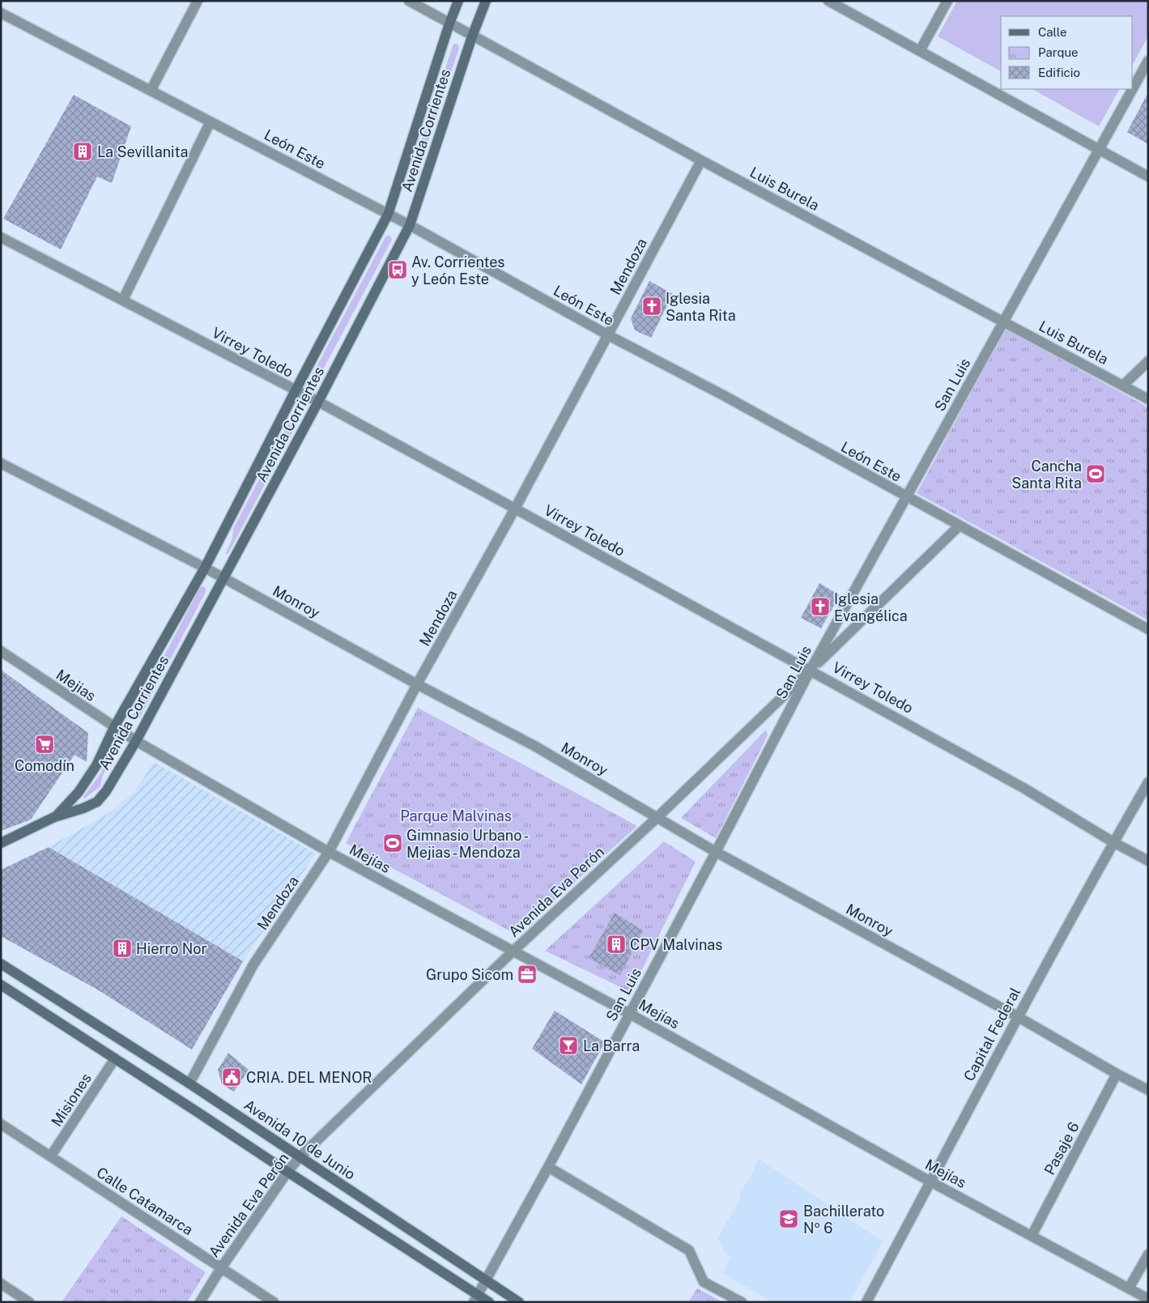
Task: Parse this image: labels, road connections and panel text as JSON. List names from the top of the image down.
{
  "streets": {
    "street": [
      "Avenida Corrientes",
      "León Este",
      "Luis Burela",
      "Mendoza",
      "Virrey Toledo",
      "San Luis",
      "Monroy",
      "Mejias",
      "Mejías",
      "Avenida Eva Perón",
      "Capital Federal",
      "Misiones",
      "Avenida 10 de Junio",
      "Pasaje 6",
      "Calle Catamarca"
    ]
  },
  "crossings": [
    ["Avenida Corrientes", "León Este"],
    ["Avenida Corrientes", "Luis Burela"],
    ["Avenida Corrientes", "Virrey Toledo"],
    ["Avenida Corrientes", "Monroy"],
    ["Avenida Corrientes", "Mejias"],
    ["Avenida Corrientes", "Mejías"],
    ["León Este", "Mendoza"],
    ["León Este", "San Luis"],
    ["León Este", "Avenida Eva Perón"],
    ["Luis Burela", "Mendoza"],
    ["Luis Burela", "San Luis"],
    ["Mendoza", "Virrey Toledo"],
    ["Mendoza", "Monroy"],
    ["Mendoza", "Mejías"],
    ["Mendoza", "Avenida 10 de Junio"],
    ["Virrey Toledo", "San Luis"],
    ["Virrey Toledo", "Avenida Eva Perón"],
    ["Virrey Toledo", "Capital Federal"],
    ["San Luis", "Monroy"],
    ["San Luis", "Mejías"],
    ["San Luis", "Avenida Eva Perón"],
    ["San Luis", "Avenida 10 de Junio"],
    ["Monroy", "Avenida Eva Perón"],
    ["Monroy", "Capital Federal"],
    ["Monroy", "Pasaje 6"],
    ["Mejias", "Mejías"],
    ["Mejías", "Avenida Eva Perón"],
    ["Mejías", "Capital Federal"],
    ["Mejías", "Pasaje 6"],
    ["Avenida Eva Perón", "Avenida 10 de Junio"],
    ["Avenida Eva Perón", "Calle Catamarca"],
    ["Misiones", "Calle Catamarca"]
  ],
  "parks": ["Parque Malvinas"],
  "places": {
    "building": ["La Sevillanita", "CPV Malvinas", "Hierro Nor"],
    "bus stop": ["Av. Corrientes y León Este"],
    "church": ["Iglesia Santa Rita", "Iglesia Evangélica"],
    "sports": ["Cancha Santa Rita", "Gimnasio Urbano - Mejias - Mendoza"],
    "supermarket": ["Comodín"],
    "office": ["Grupo Sicom"],
    "bar": ["La Barra"],
    "public building": ["CRIA. DEL MENOR"],
    "school or university": ["Bachillerato Nº 6"]
  },
  "legend": ["Calle", "Parque", "Edificio"]
}
